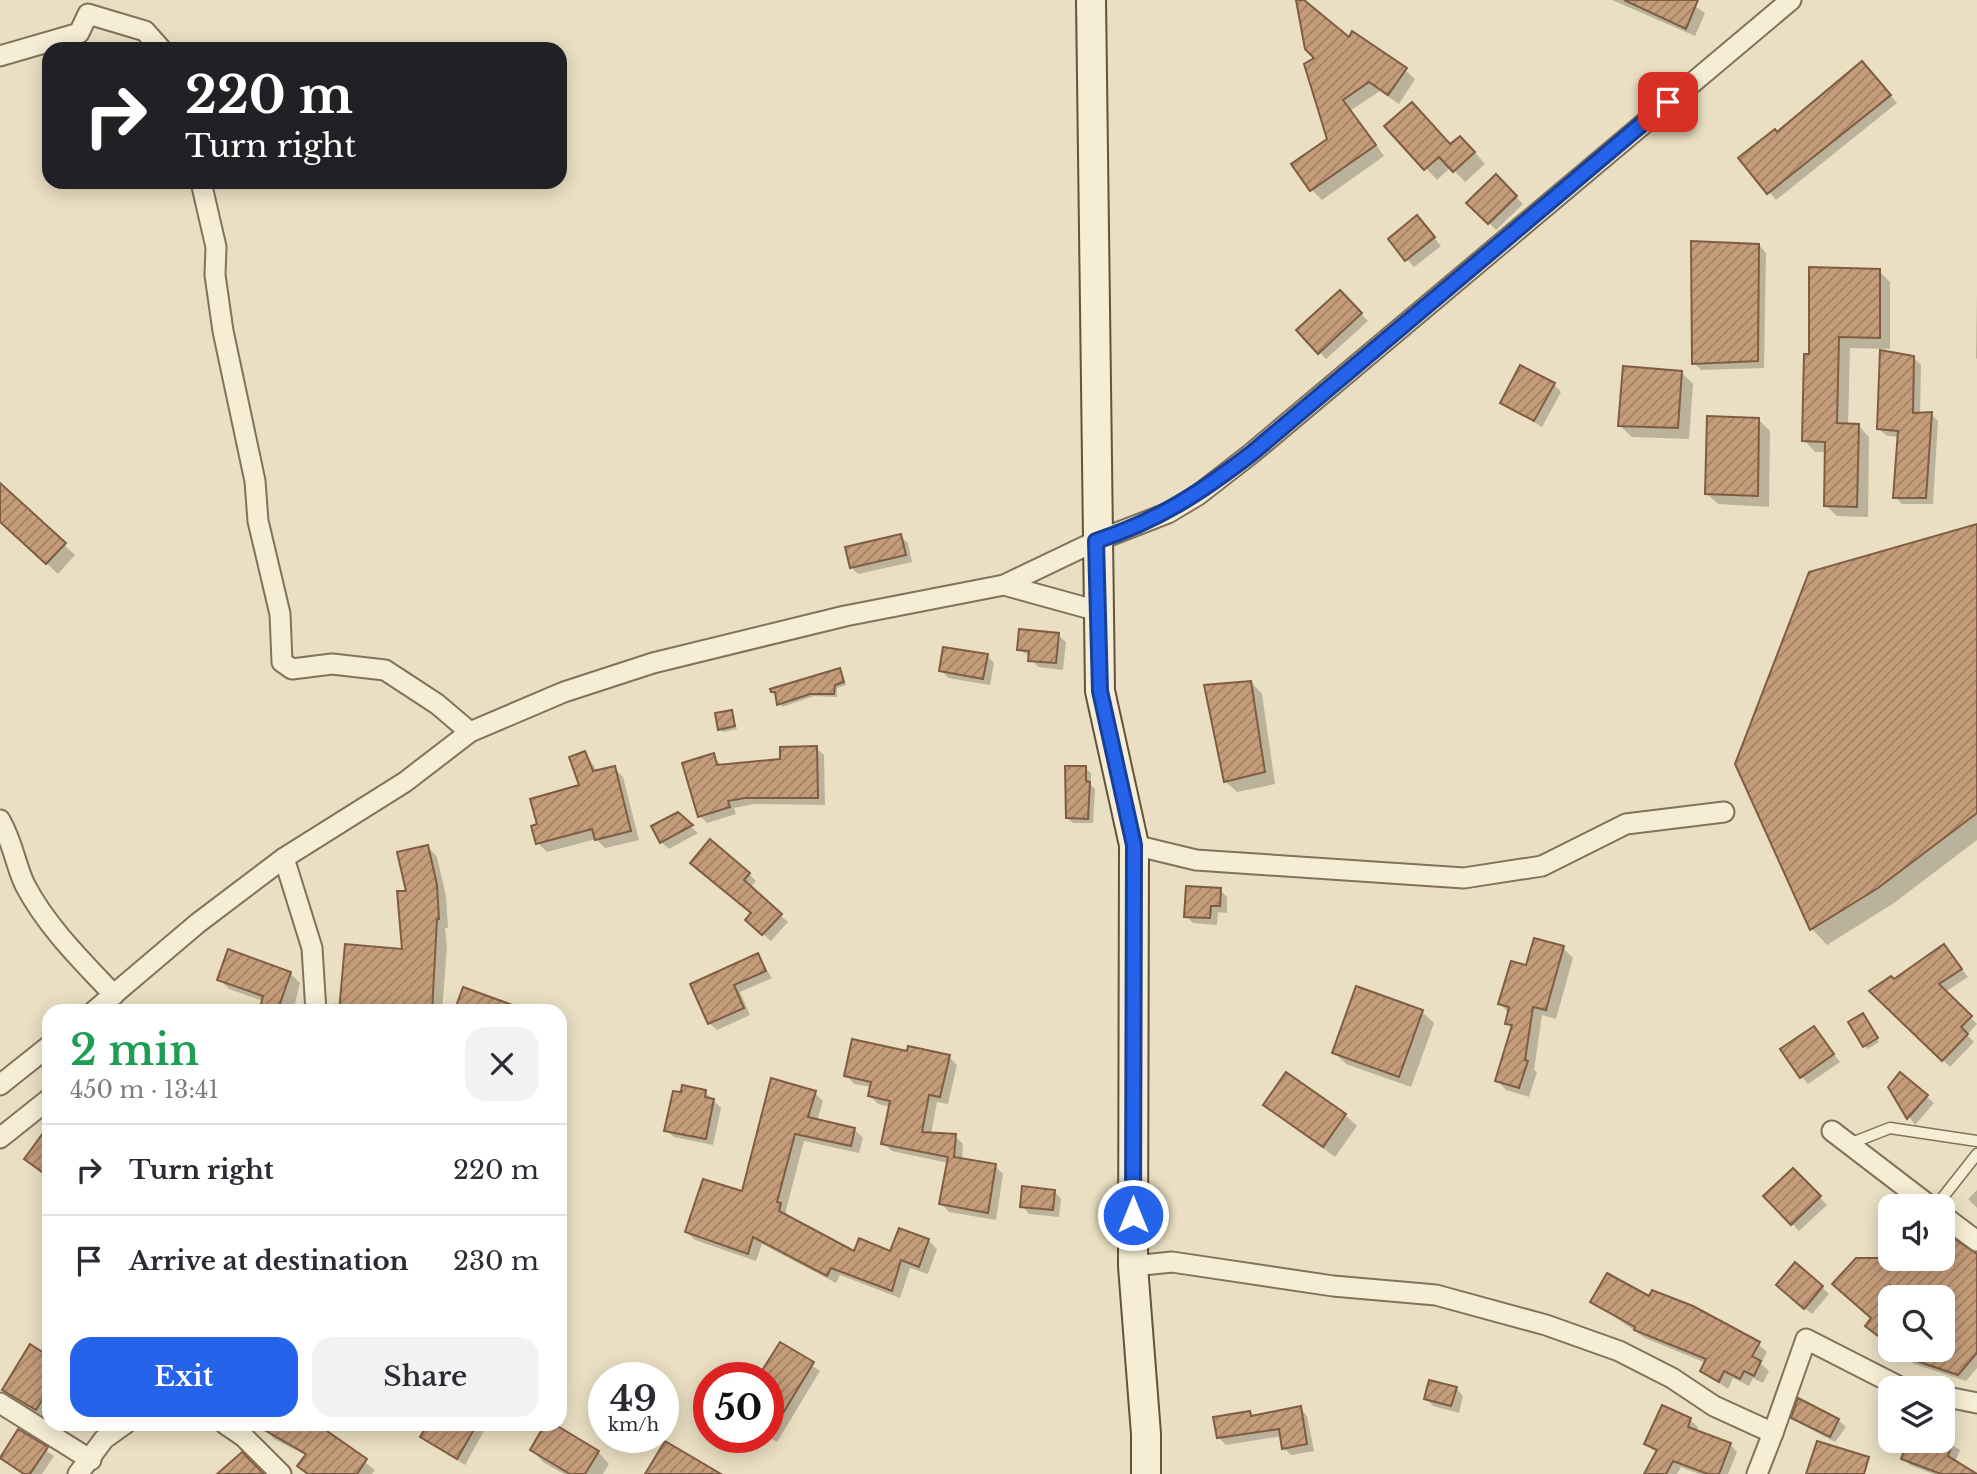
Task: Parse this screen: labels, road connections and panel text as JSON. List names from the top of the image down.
{
  "page": {
    "turn": ["220 m", "Turn right"],
    "heading": ["2 min", "450 m · 13:41"],
    "list": [
      {
        "name": "Turn right",
        "value": "220 m"
      },
      {
        "name": "Arrive at destination",
        "value": "230 m"
      }
    ],
    "buttons": ["Exit", "Share"],
    "speed": "49 km/h",
    "limit": "50"
  }
}
